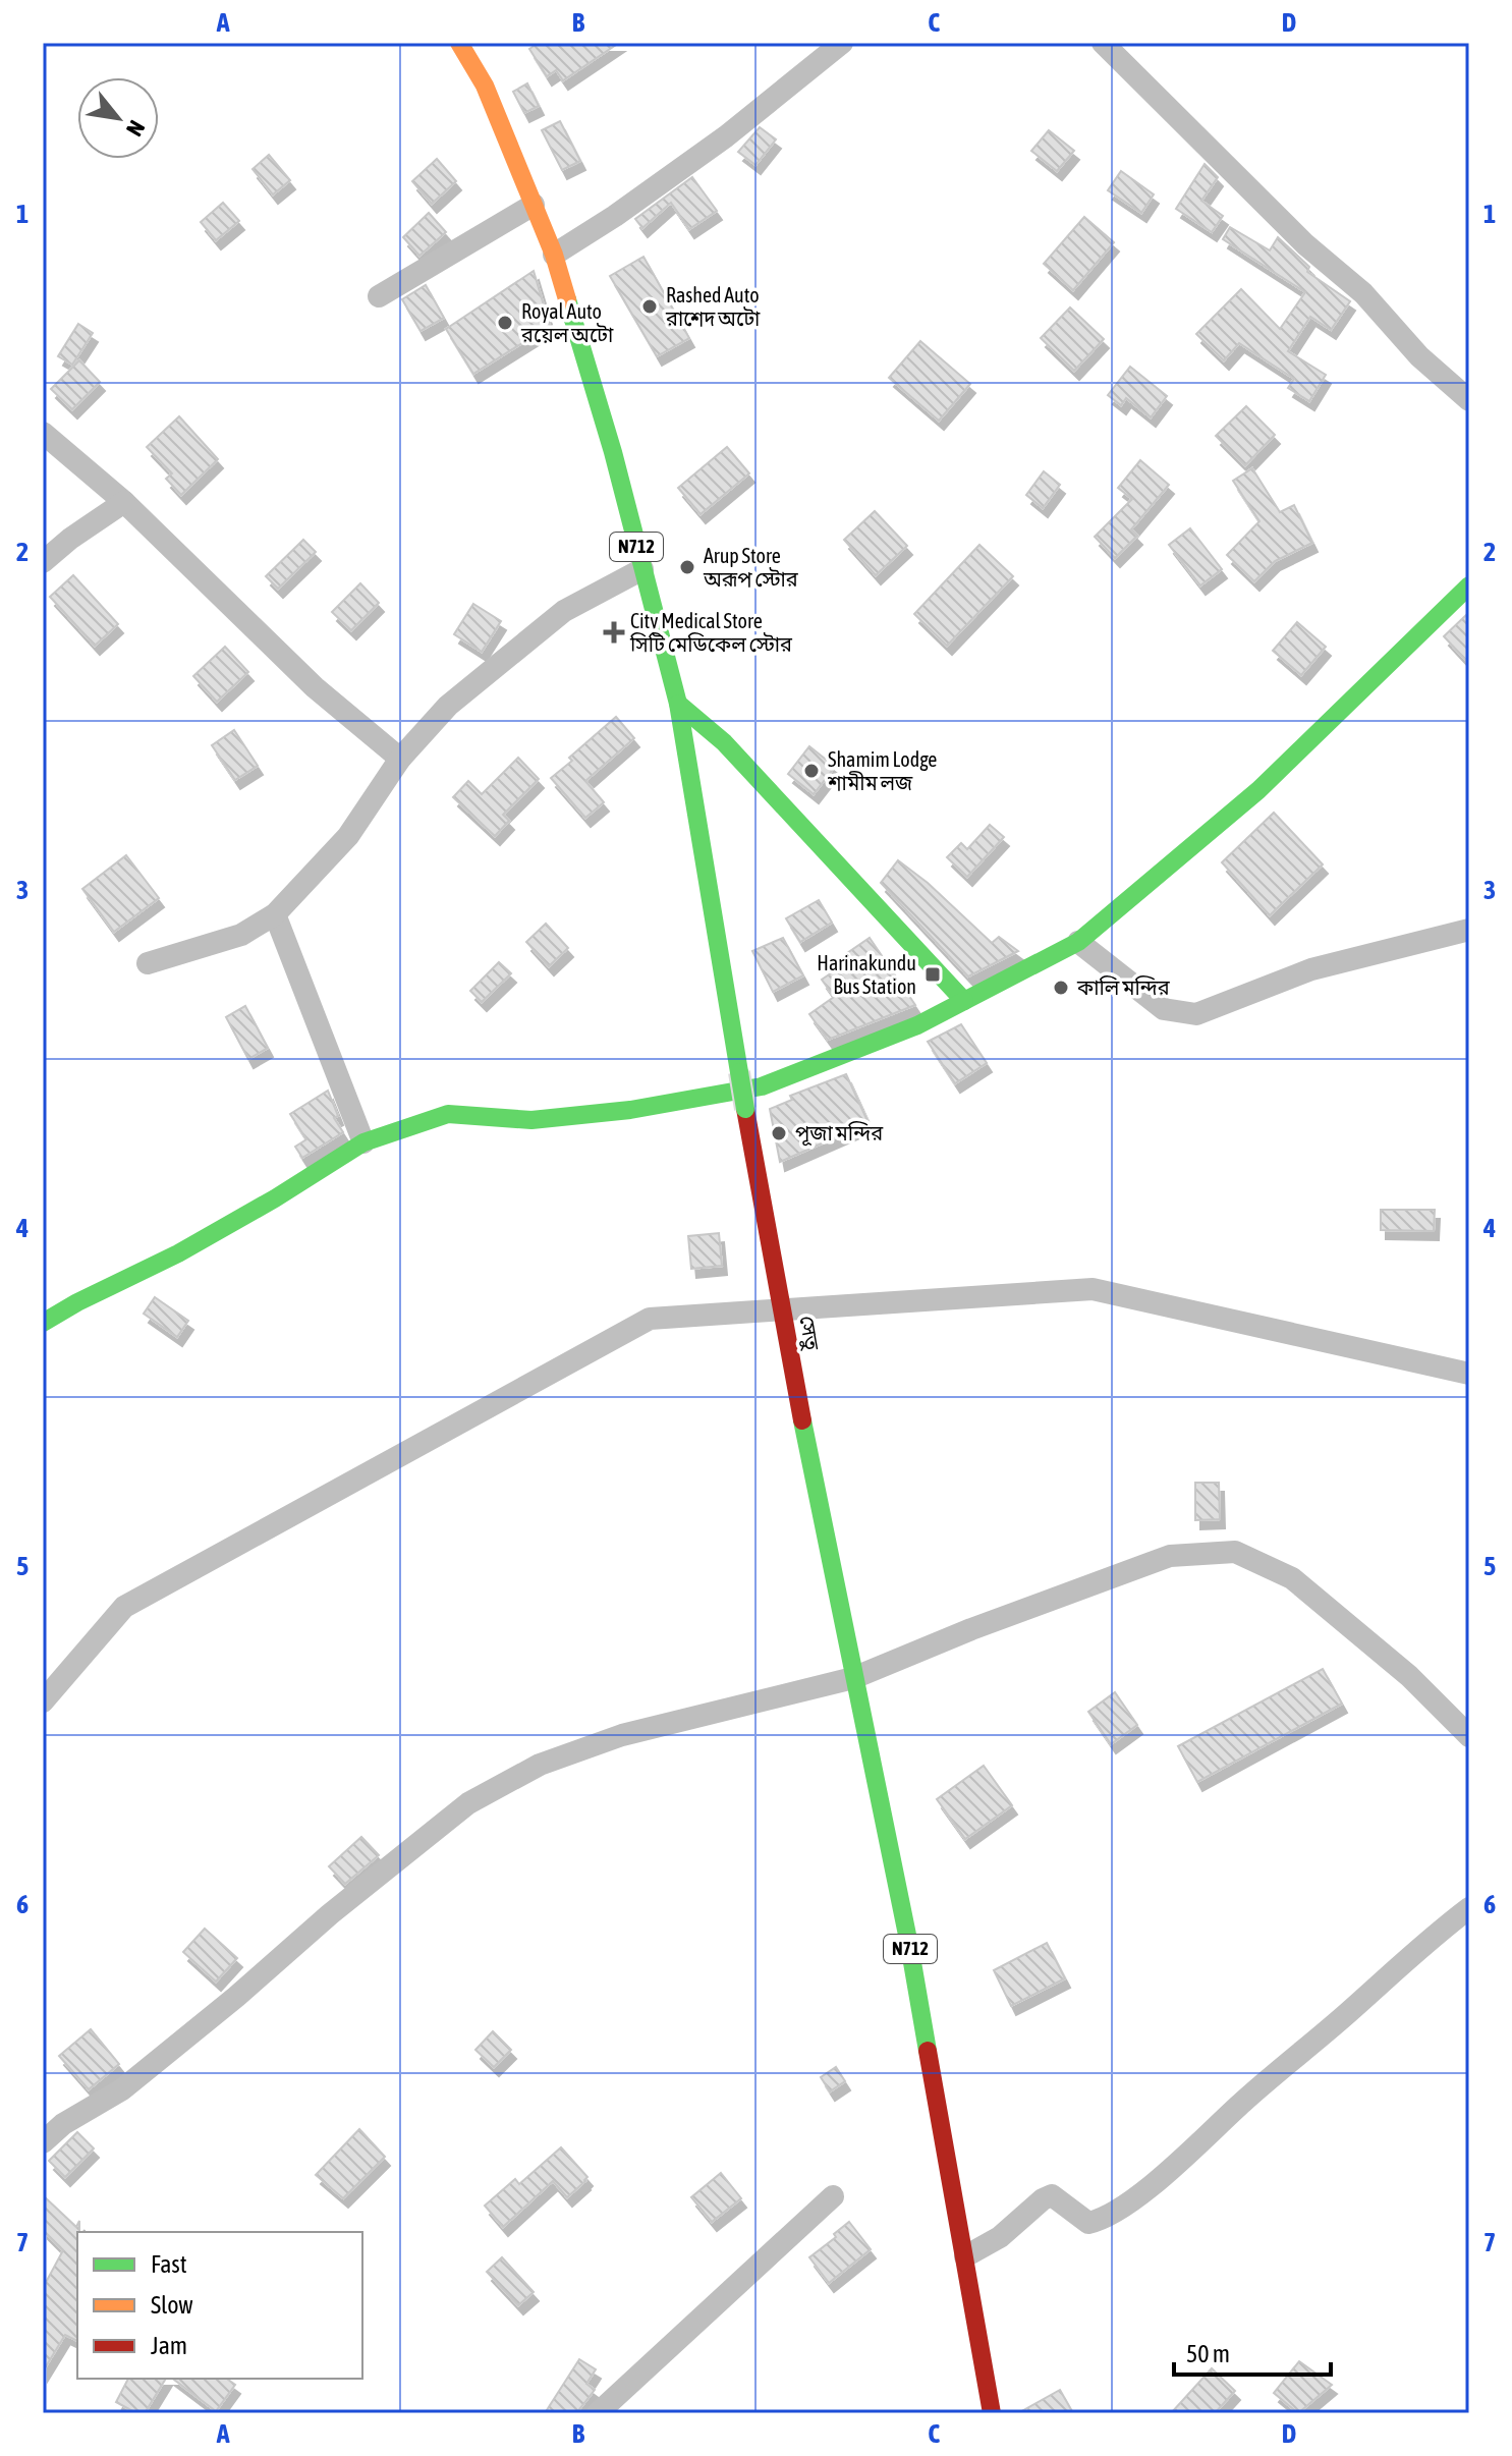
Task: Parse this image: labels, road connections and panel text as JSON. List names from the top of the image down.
{
  "streets": {
    "main road": ["N712", "সেতু"]
  },
  "crossings": [
    ["N712", "সেতু"]
  ],
  "places": {
    "other": [
      "Rashed Auto রাশেদ অটো",
      "Royal Auto রয়েল অটো",
      "Arup Store অরূপ স্টোর",
      "Shamim Lodge শামীম লজ",
      "কালি মন্দির",
      "পূজা মন্দির"
    ],
    "health": ["City Medical Store সিটি মেডিকেল স্টোর"],
    "transit": ["Harinakundu Bus Station"]
  },
  "legend": ["Fast", "Slow", "Jam"],
  "scale_bar": "50 m",
  "north": "bottom right",
  "grid": {
    "columns": [
      "A",
      "B",
      "C",
      "D"
    ],
    "rows": [
      "1",
      "2",
      "3",
      "4",
      "5",
      "6",
      "7"
    ]
  }
}
